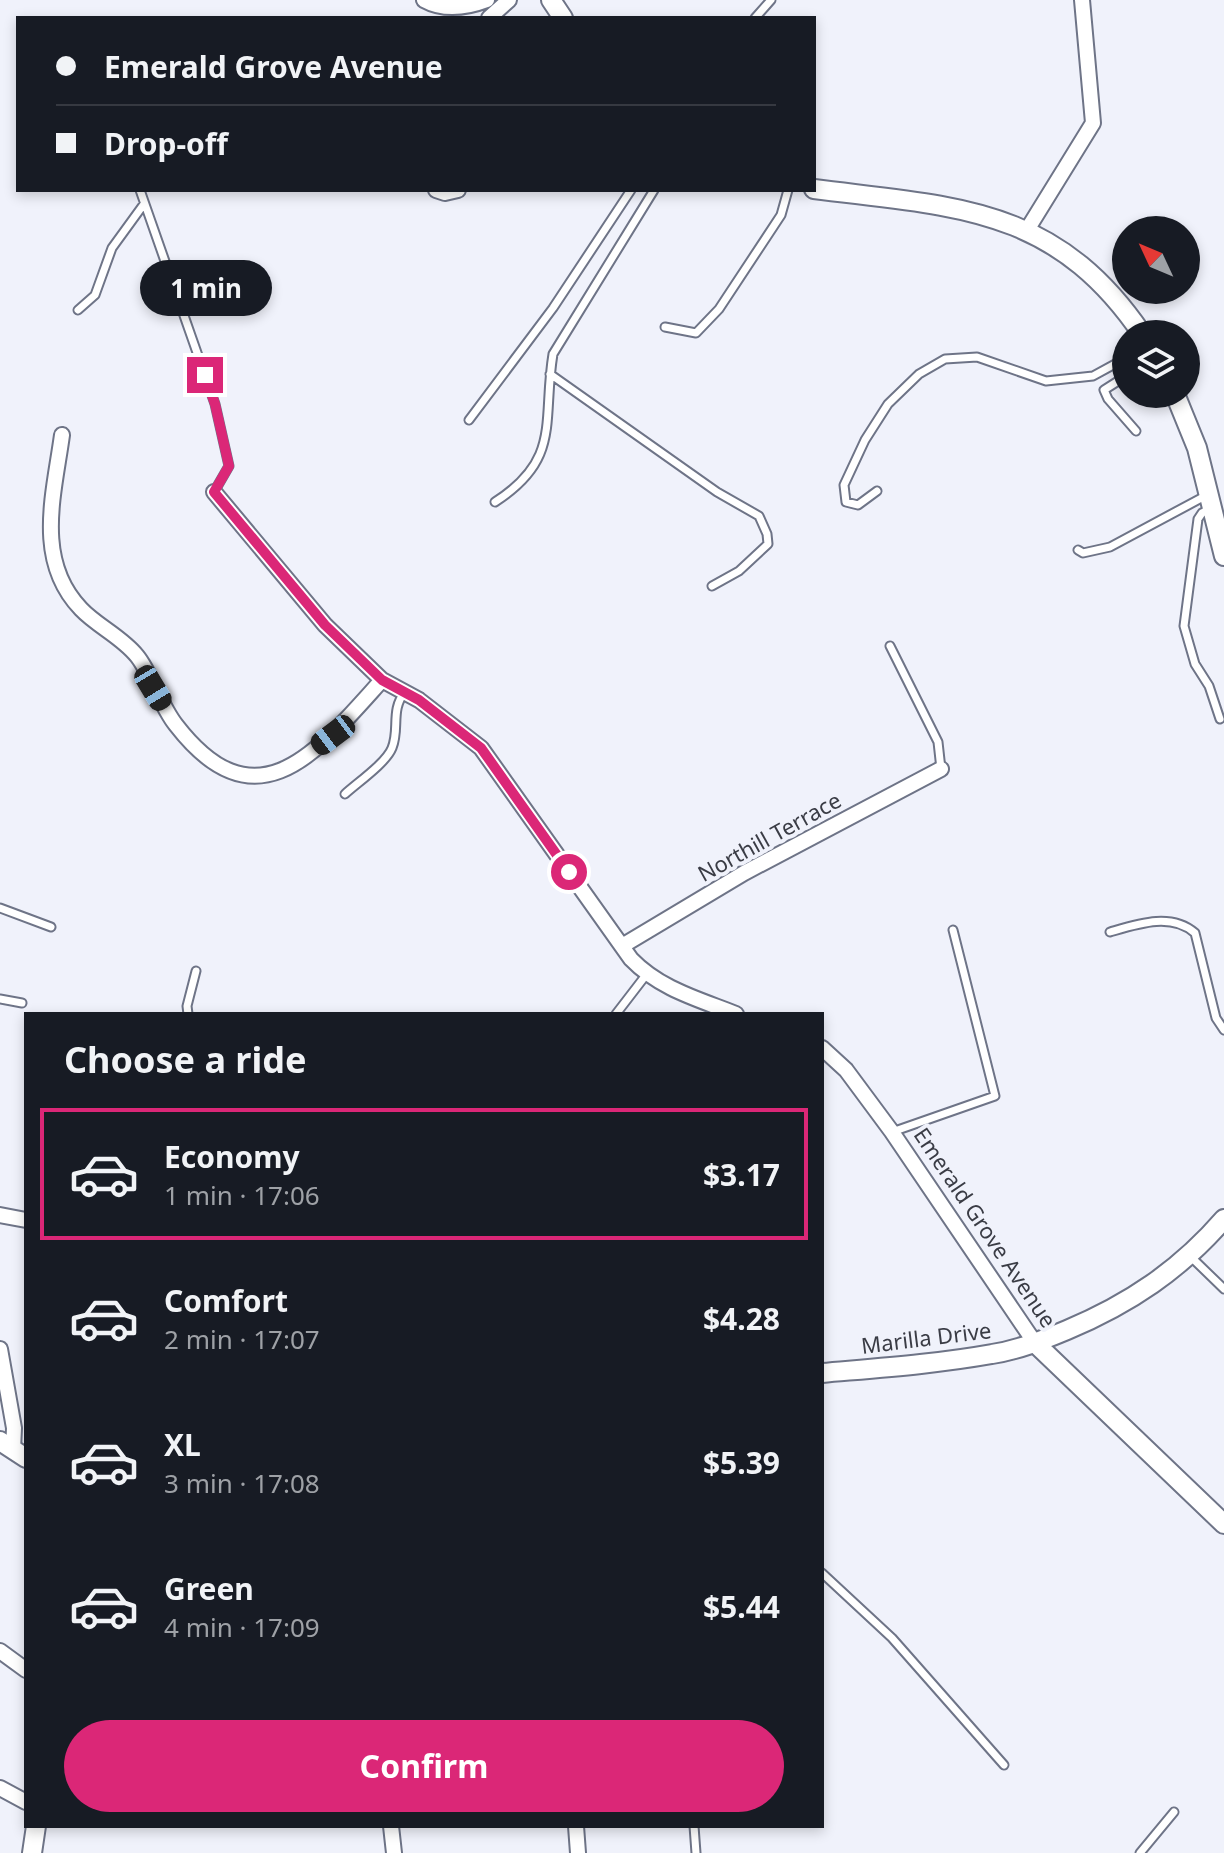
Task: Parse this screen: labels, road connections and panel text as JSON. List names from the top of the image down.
{
  "streets": {
    "street": ["Northill Terrace", "Emerald Grove Avenue", "Marilla Drive"]
  },
  "crossings": [
    ["Emerald Grove Avenue", "Marilla Drive"]
  ],
  "north": "top left",
  "page": {
    "banner": ["Emerald Grove Avenue", "Drop-off"],
    "bubble": "1 min",
    "heading": "Choose a ride",
    "list": [
      {
        "name": "Economy",
        "note": "1 min · 17:06",
        "value": "$3.17"
      },
      {
        "name": "Comfort",
        "note": "2 min · 17:07",
        "value": "$4.28"
      },
      {
        "name": "XL",
        "note": "3 min · 17:08",
        "value": "$5.39"
      },
      {
        "name": "Green",
        "note": "4 min · 17:09",
        "value": "$5.44"
      }
    ],
    "buttons": "Confirm"
  }
}
